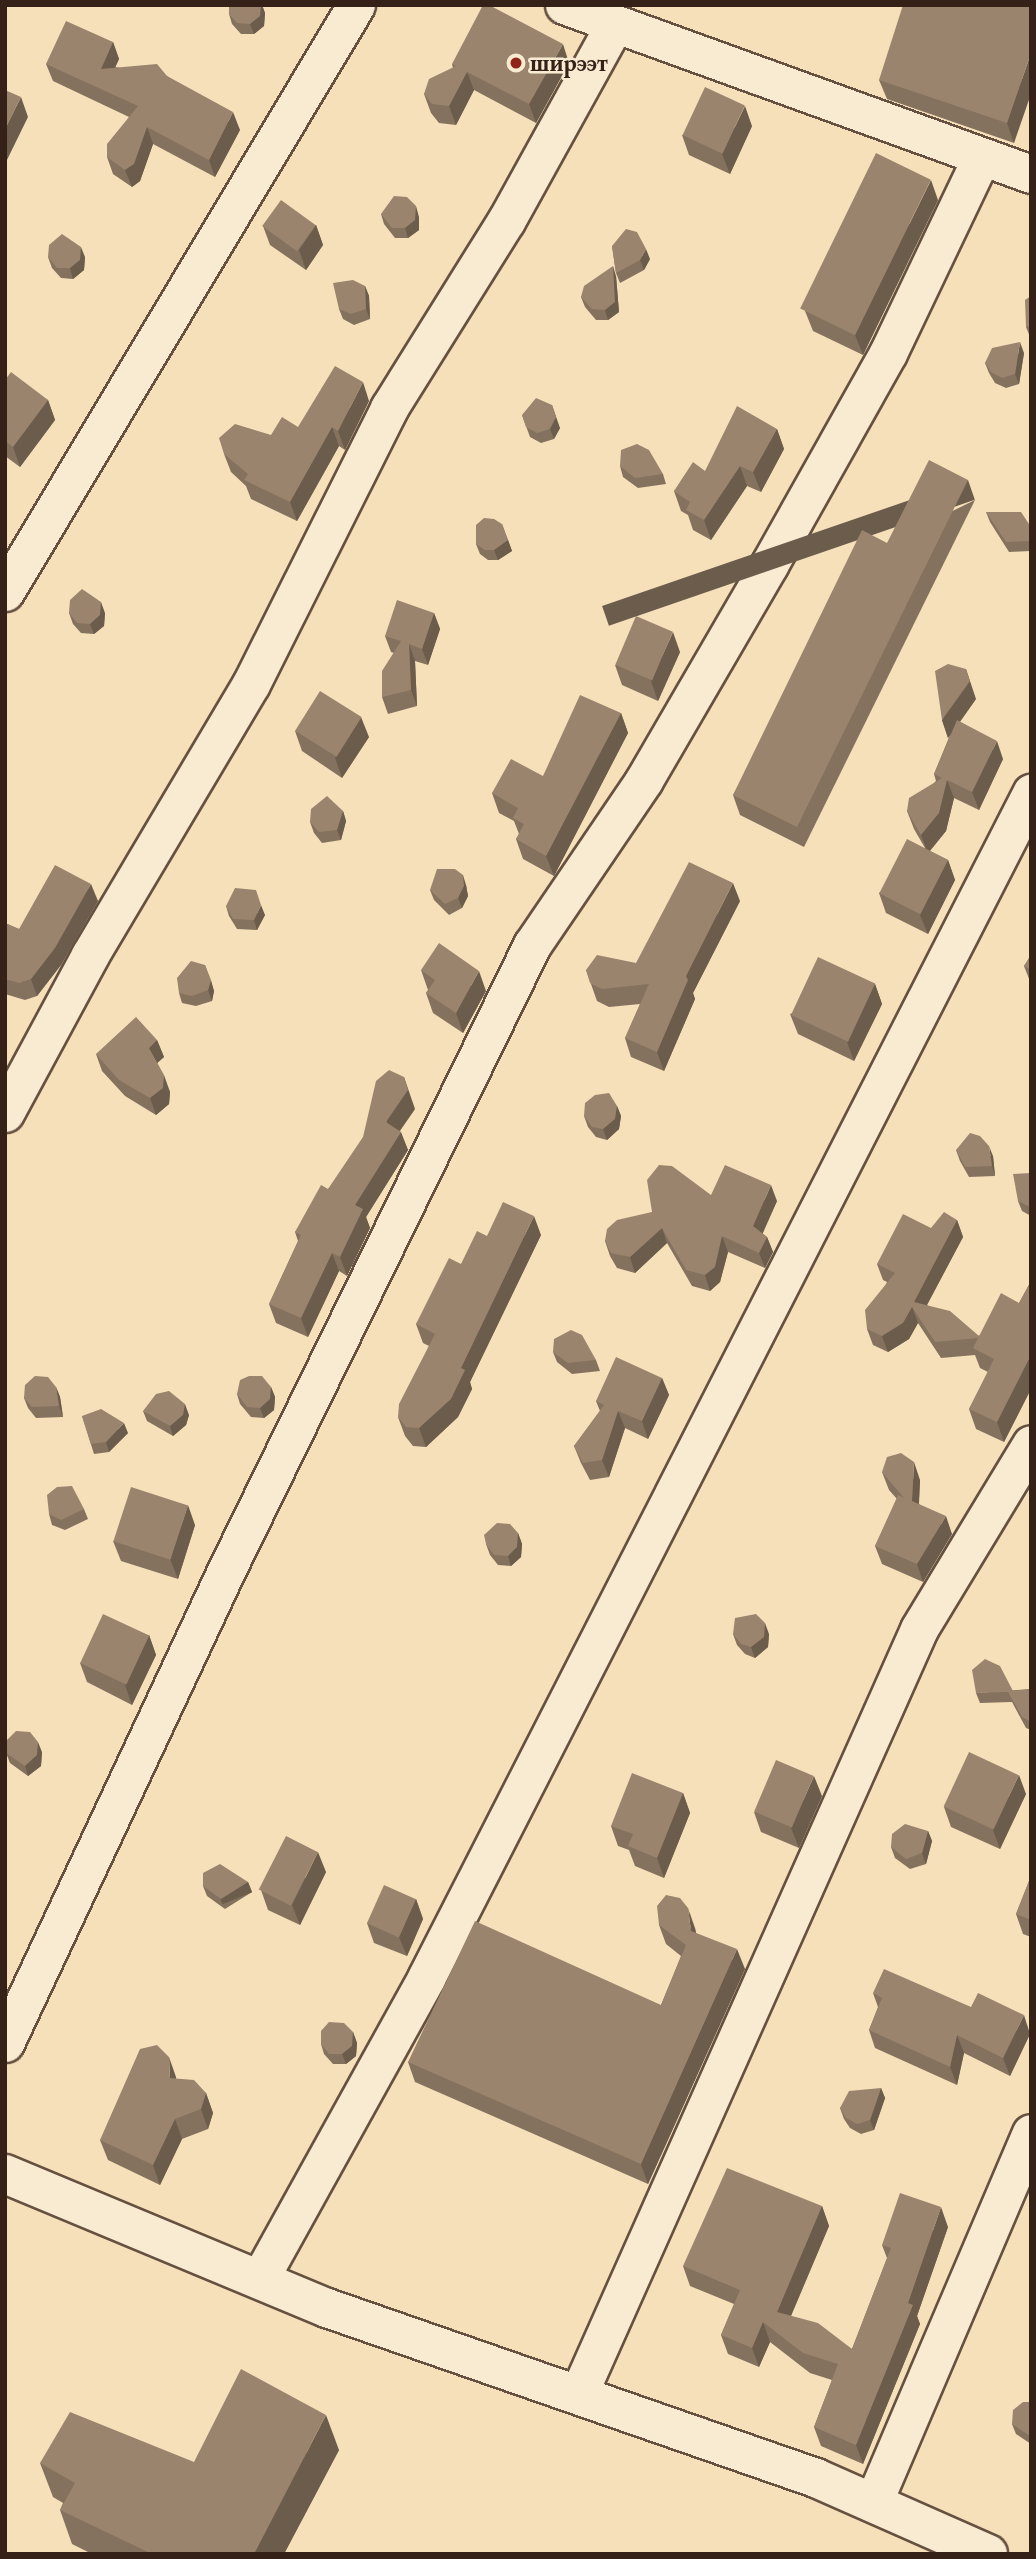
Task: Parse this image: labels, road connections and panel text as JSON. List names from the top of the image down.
{
  "places": ["ширээт"]
}
